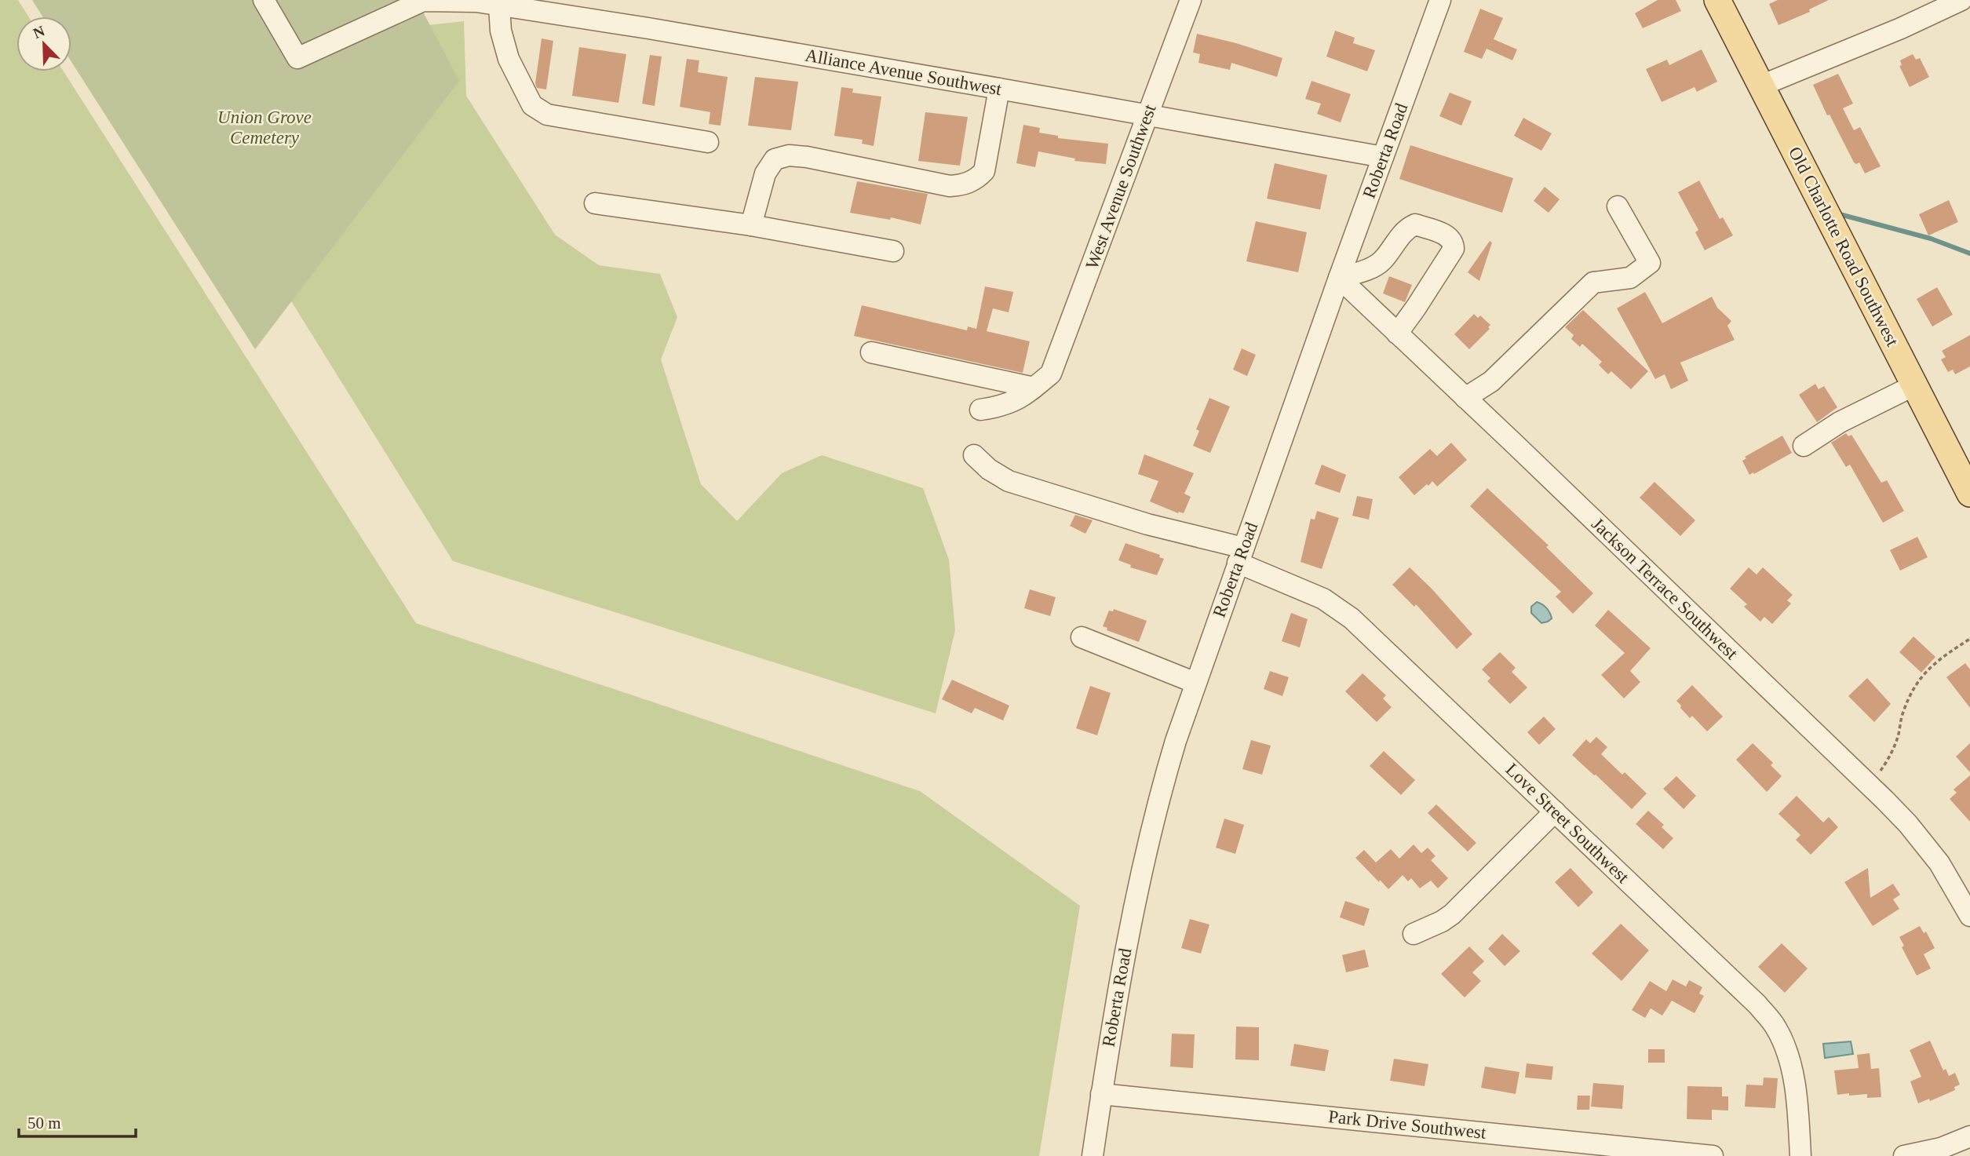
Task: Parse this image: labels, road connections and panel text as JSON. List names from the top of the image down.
{
  "streets": {
    "main road": ["Old Charlotte Road Southwest"],
    "street": [
      "Alliance Avenue Southwest",
      "Roberta Road",
      "West Avenue Southwest",
      "Jackson Terrace Southwest",
      "Love Street Southwest",
      "Park Drive Southwest"
    ]
  },
  "crossings": [
    ["Alliance Avenue Southwest", "Roberta Road"],
    ["Alliance Avenue Southwest", "West Avenue Southwest"],
    ["Roberta Road", "Jackson Terrace Southwest"],
    ["Roberta Road", "Love Street Southwest"],
    ["Roberta Road", "Park Drive Southwest"]
  ],
  "parks": ["Union Grove Cemetery"],
  "scale_bar": "50 m",
  "north": "top left"
}
